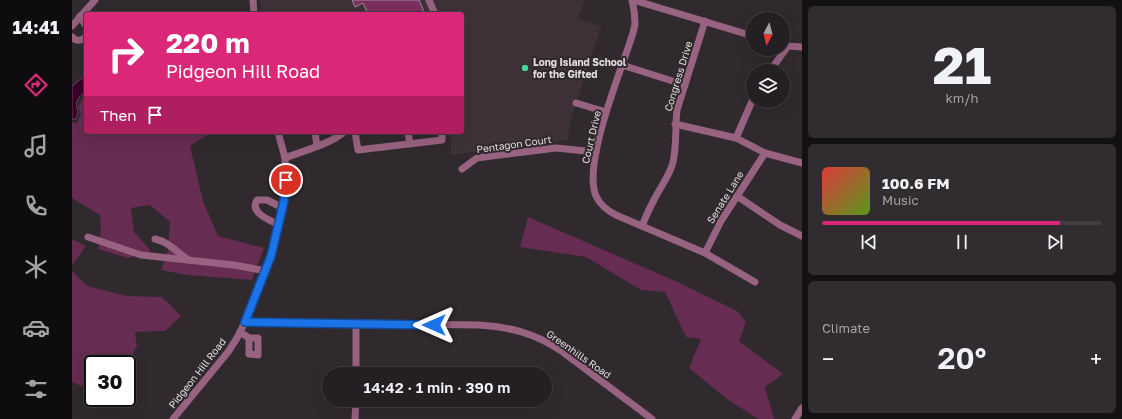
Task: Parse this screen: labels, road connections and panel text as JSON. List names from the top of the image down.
{
  "streets": {
    "street": [
      "Congress Drive",
      "Court Drive",
      "Pentagon Court",
      "Senate Lane",
      "Greenhills Road",
      "Pidgeon Hill Road"
    ]
  },
  "crossings": [
    ["Congress Drive", "Court Drive"],
    ["Court Drive", "Pentagon Court"],
    ["Court Drive", "Senate Lane"],
    ["Greenhills Road", "Pidgeon Hill Road"]
  ],
  "places": ["Long Island School for the Gifted"],
  "north": "bottom",
  "page": {
    "tabs": "14:41",
    "tile": [
      ["21", "km/h"],
      "Climate"
    ],
    "turn": ["220 m", "Pidgeon Hill Road"],
    "then": "Then",
    "song": ["100.6 FM", "Music"],
    "heat": ["−", "20°", "+"],
    "limit": "30",
    "trip": "14:42 · 1 min · 390 m"
  }
}
